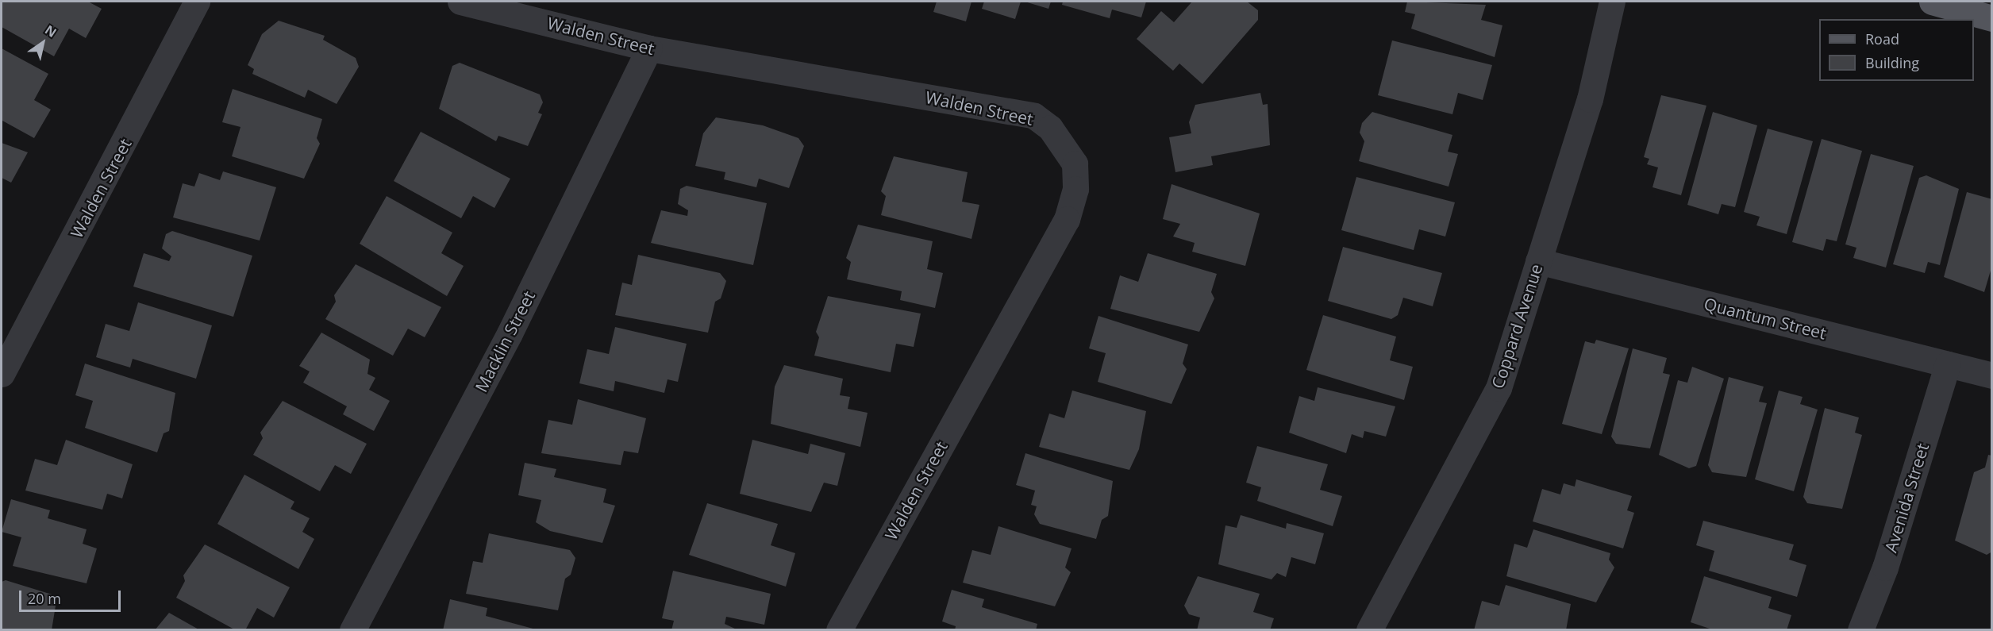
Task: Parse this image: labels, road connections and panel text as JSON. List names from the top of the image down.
{
  "streets": {
    "street": [
      "Walden Street",
      "Quantum Street",
      "Coppard Avenue",
      "Macklin Street",
      "Avenida Street"
    ]
  },
  "crossings": [
    ["Walden Street", "Macklin Street"],
    ["Quantum Street", "Coppard Avenue"],
    ["Quantum Street", "Avenida Street"]
  ],
  "legend": ["Road", "Building"],
  "scale_bar": "20 m",
  "north": "top right"
}
